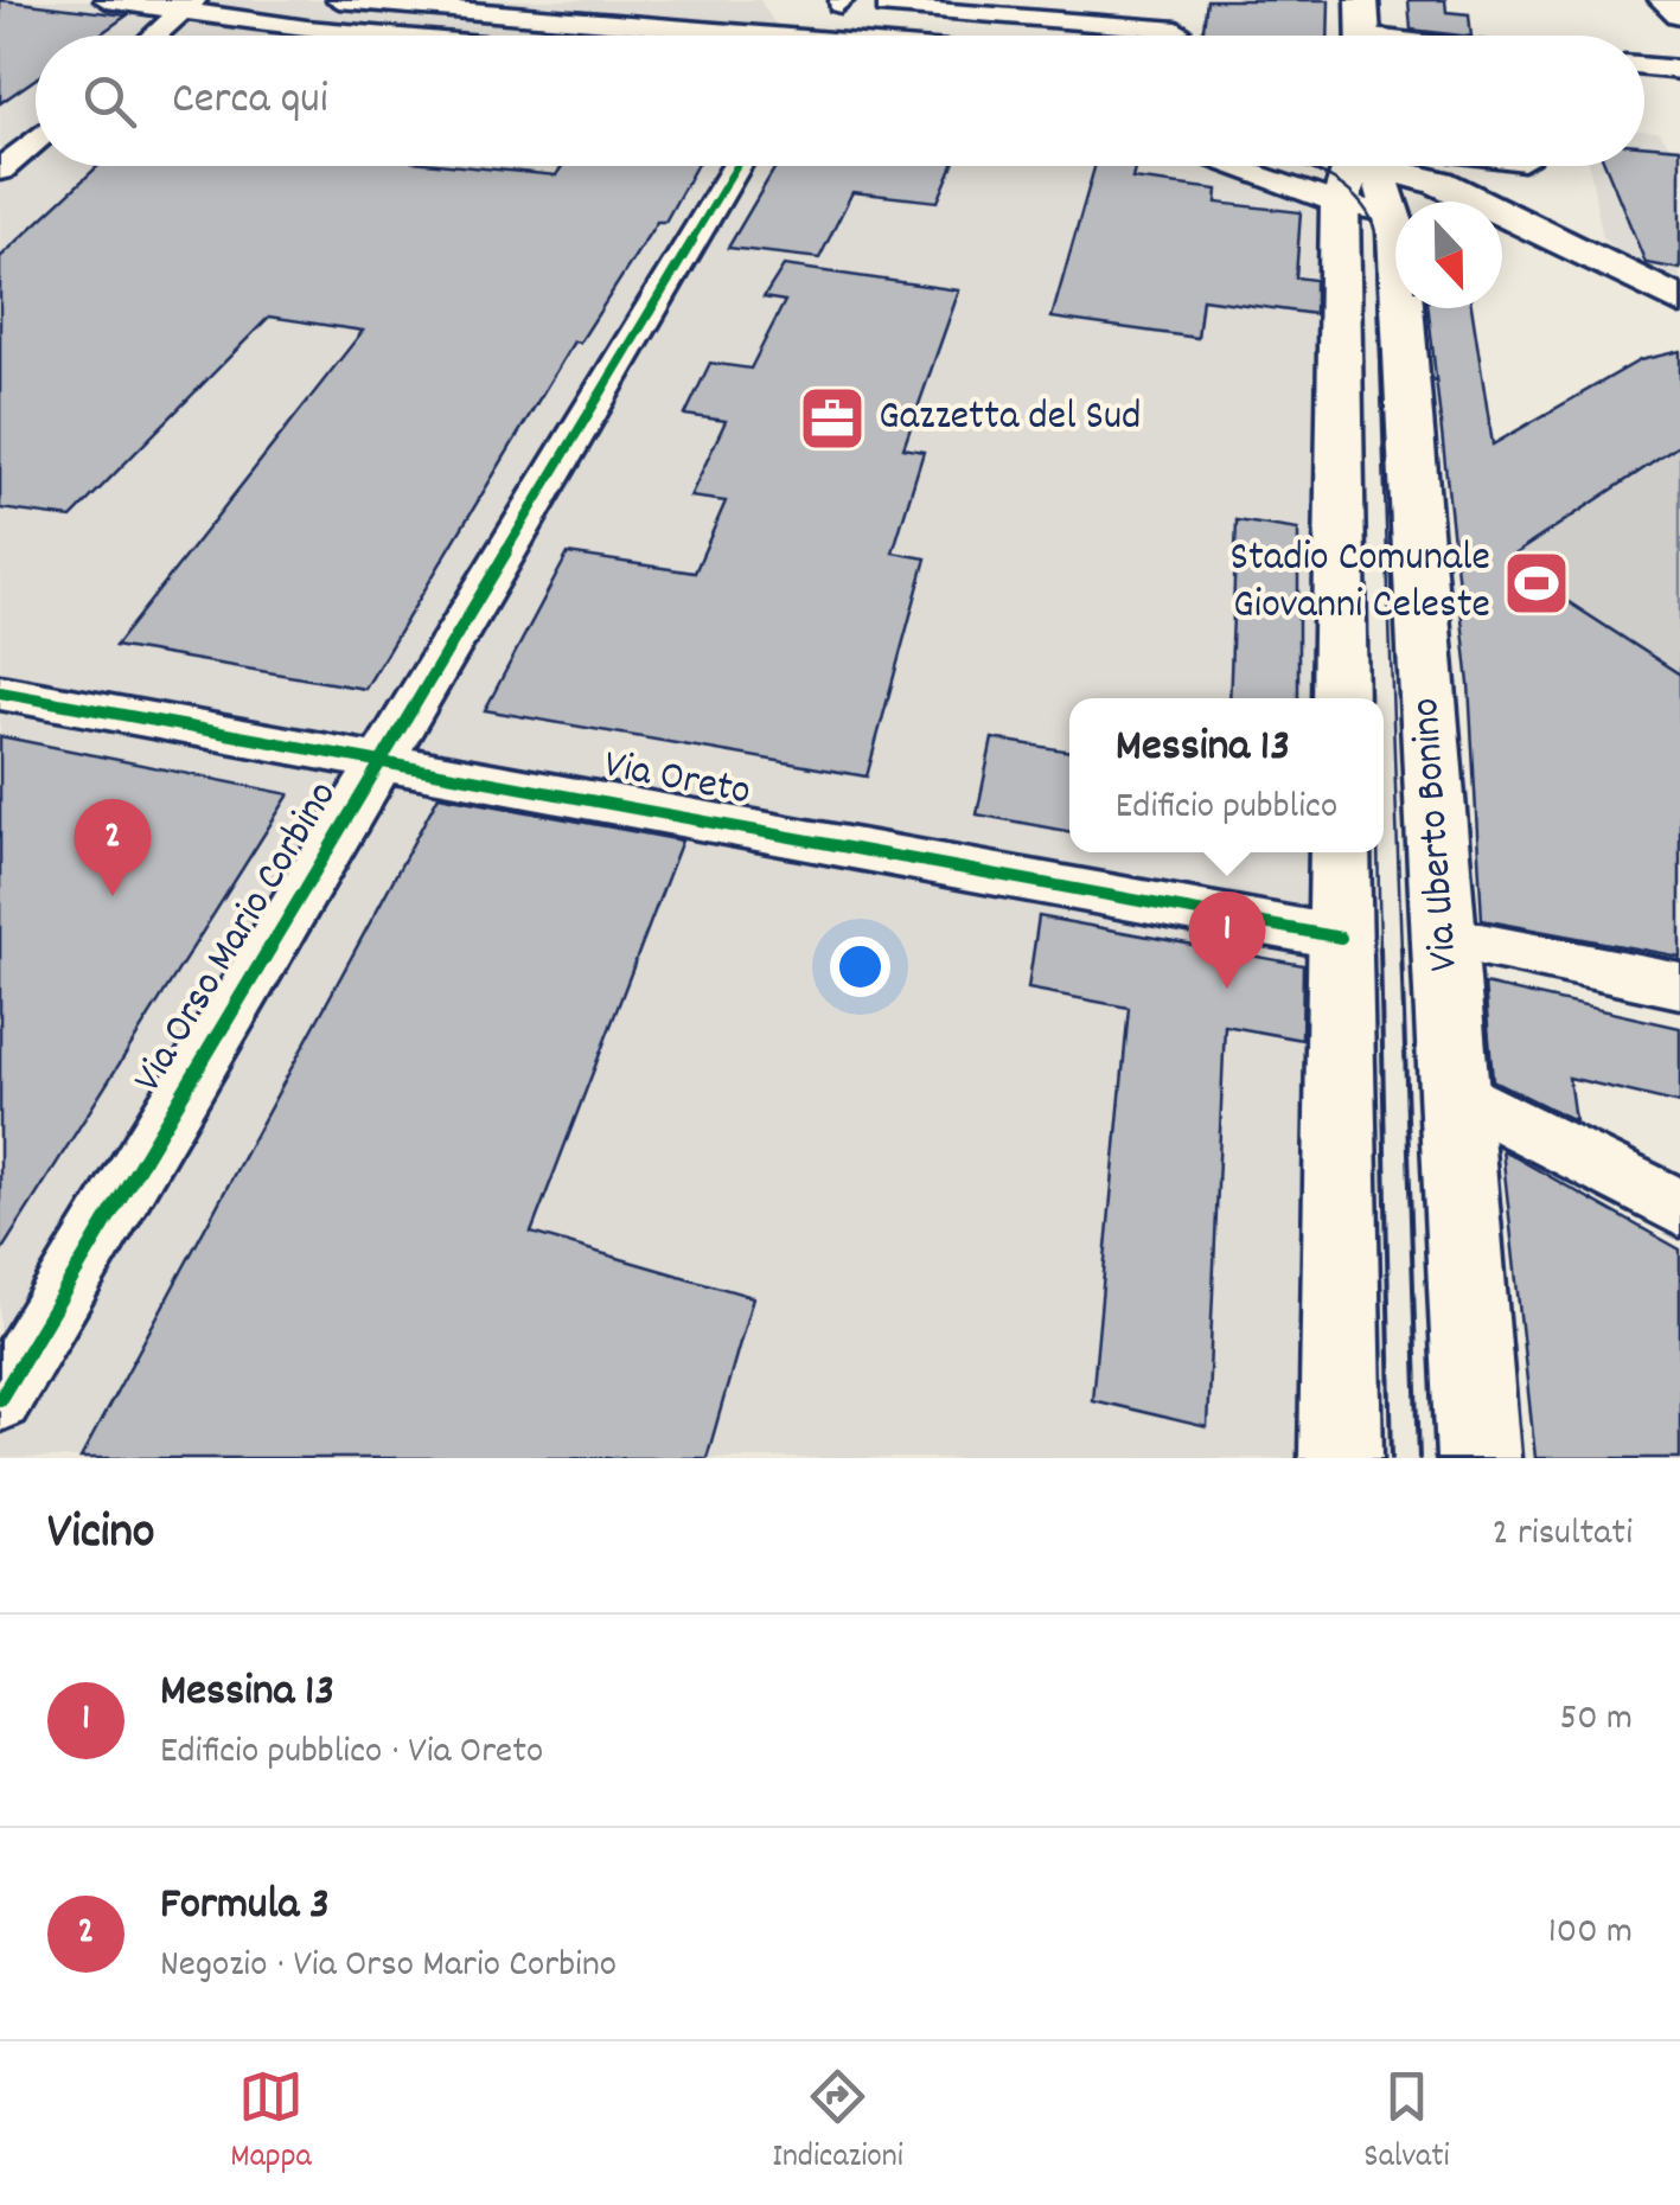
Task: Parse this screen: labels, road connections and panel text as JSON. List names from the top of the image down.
{
  "streets": {
    "main road": ["Via Uberto Bonino"],
    "street": ["Via Oreto", "Via Orso Mario Corbino"]
  },
  "crossings": [
    ["Via Oreto", "Via Orso Mario Corbino"]
  ],
  "places": {
    "office": ["Gazzetta del Sud"],
    "sports": ["Stadio Comunale Giovanni Celeste"]
  },
  "north": "bottom",
  "page": {
    "search": "Cerca qui",
    "popup": ["Messina 13", "Edificio pubblico"],
    "pins": ["2", "1"],
    "heading": ["Vicino", "2 risultati"],
    "list": [
      {
        "mark": "1",
        "name": "Messina 13",
        "note": "Edificio pubblico · Via Oreto",
        "value": "50 m"
      },
      {
        "mark": "2",
        "name": "Formula 3",
        "note": "Negozio · Via Orso Mario Corbino",
        "value": "100 m"
      }
    ],
    "nav": ["Mappa", "Indicazioni", "Salvati"]
  }
}
